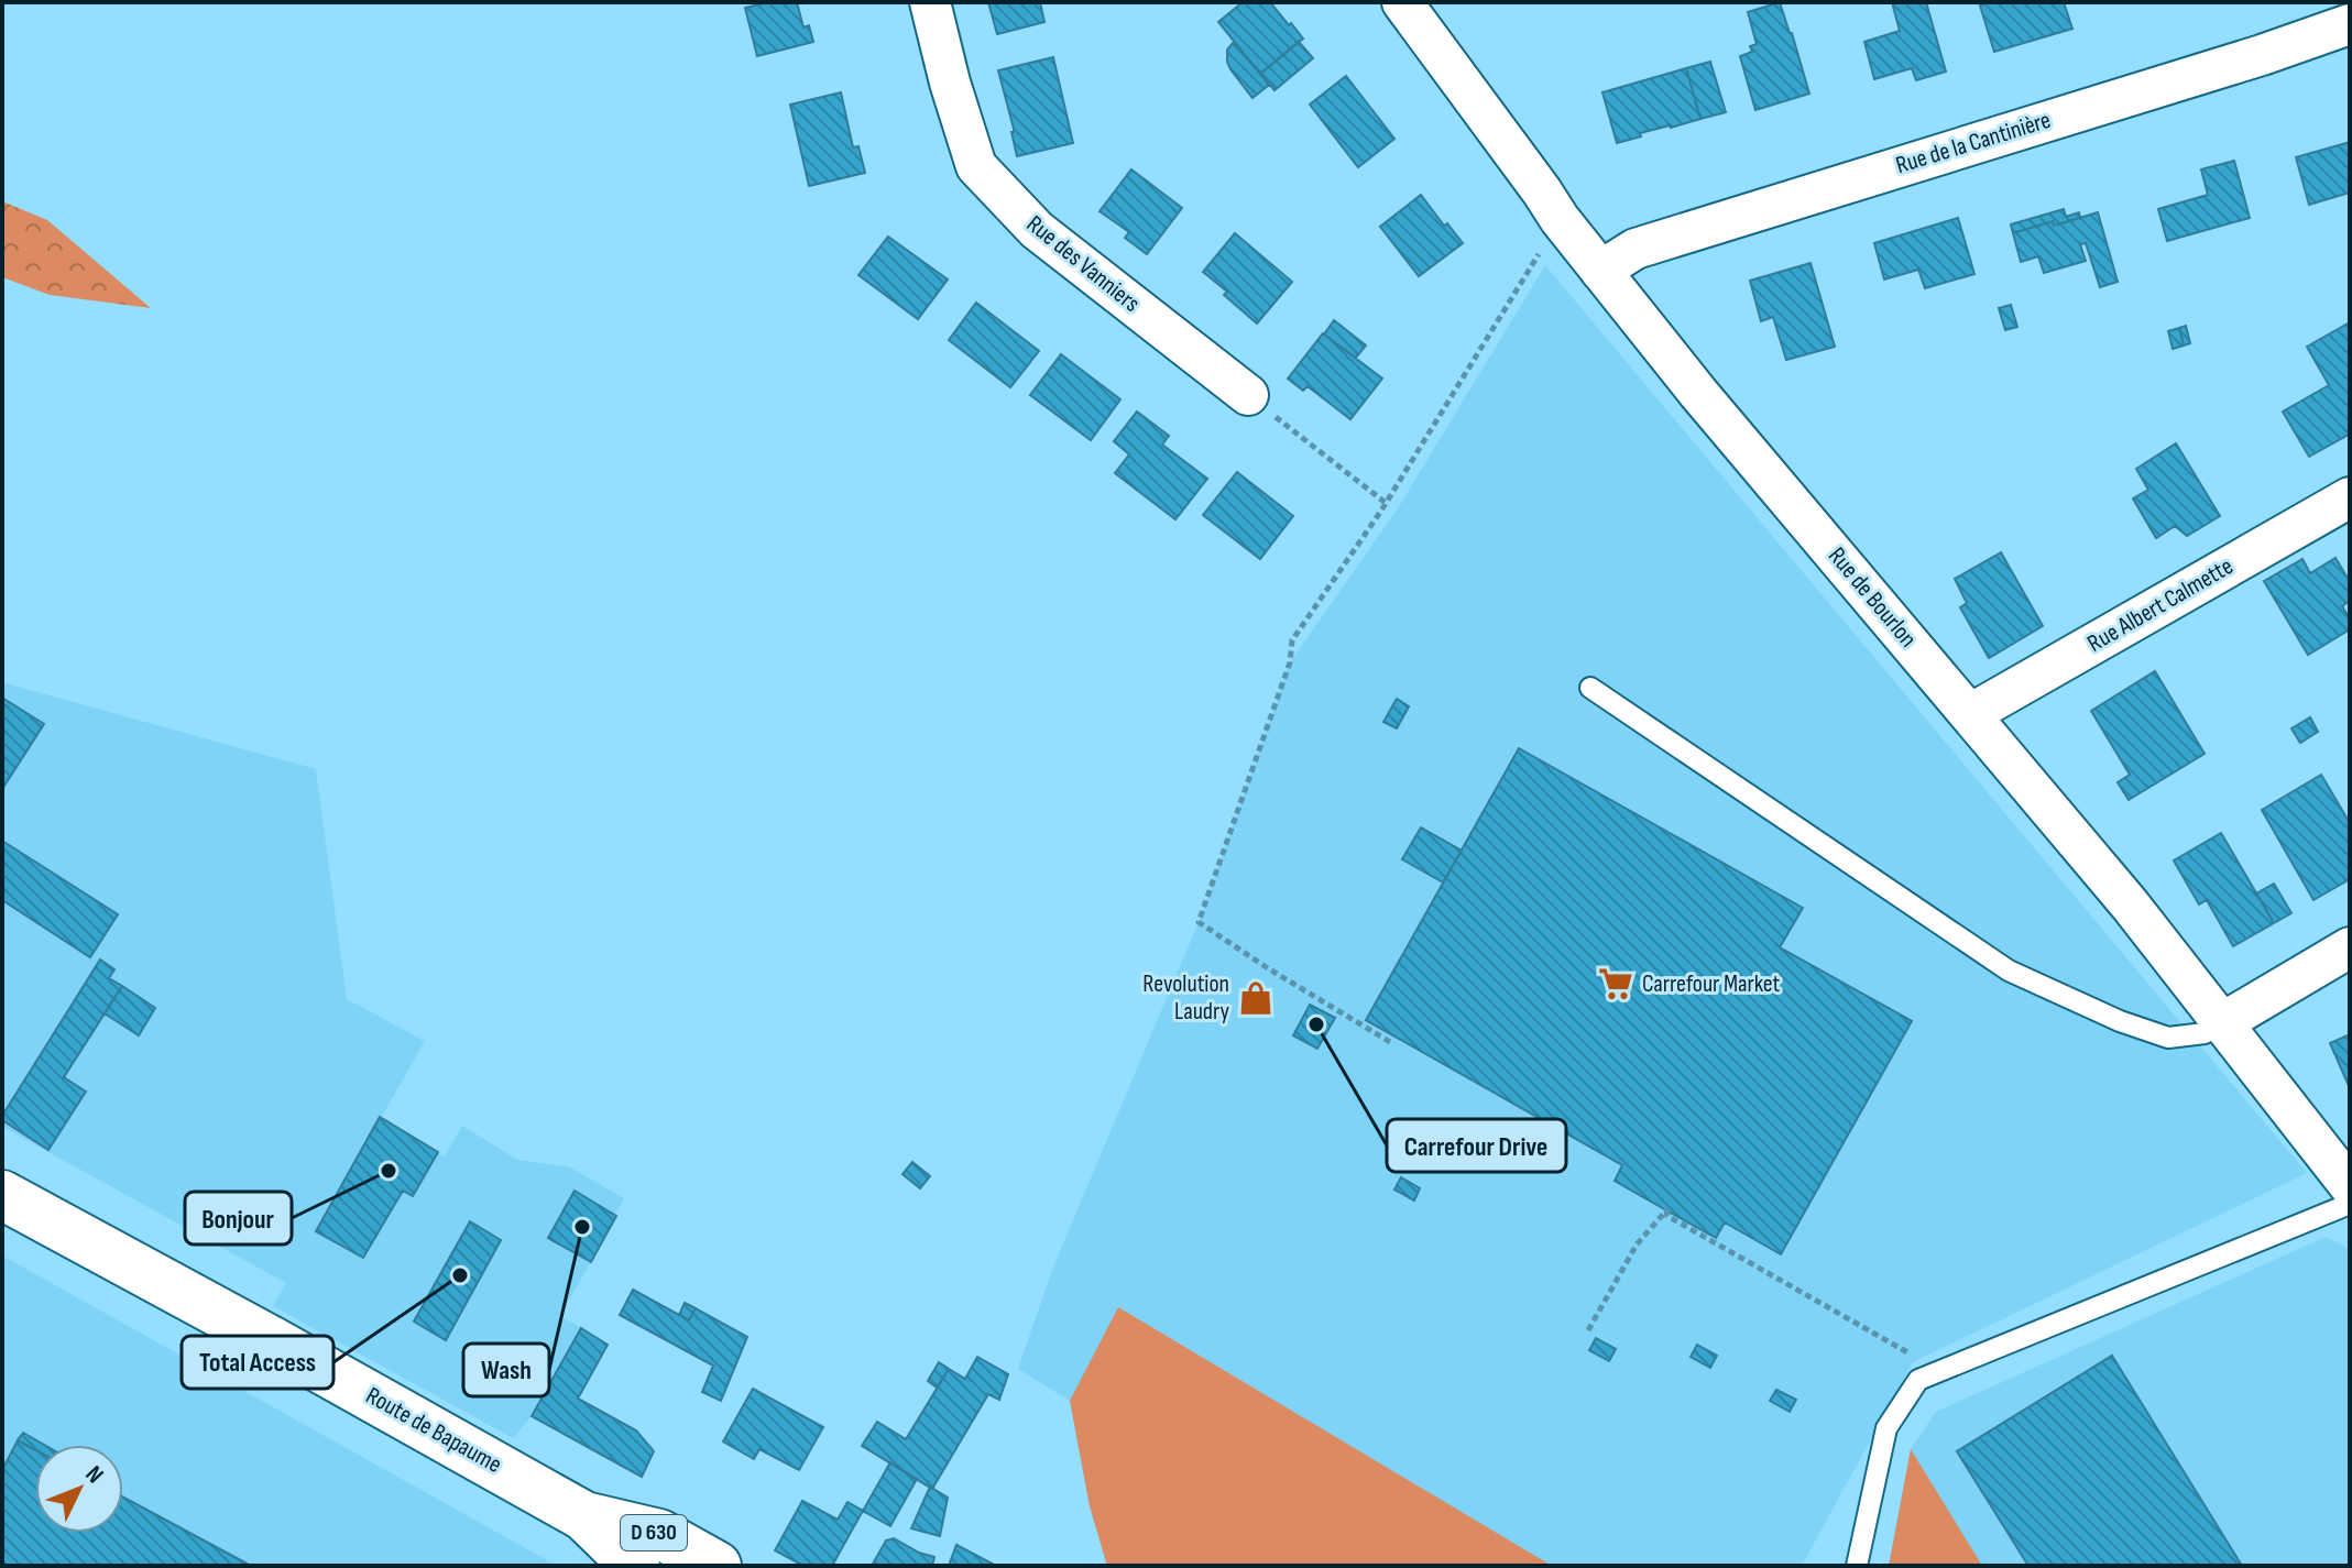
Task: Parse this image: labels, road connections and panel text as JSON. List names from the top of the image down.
{
  "streets": {
    "main road": ["Route de Bapaume", "D 630"],
    "street": [
      "Rue de la Cantinière",
      "Rue des Vanniers",
      "Rue de Bourlon",
      "Rue Albert Calmette"
    ]
  },
  "crossings": [
    ["Rue de la Cantinière", "Rue de Bourlon"],
    ["Rue de Bourlon", "Rue Albert Calmette"],
    ["Route de Bapaume", "D 630"]
  ],
  "places": {
    "supermarket": ["Carrefour Market"],
    "shop": ["Revolution Laudry"],
    "other": [
      "Carrefour Drive",
      "Bonjour",
      "Wash",
      "Total Access"
    ]
  },
  "north": "top right"
}
